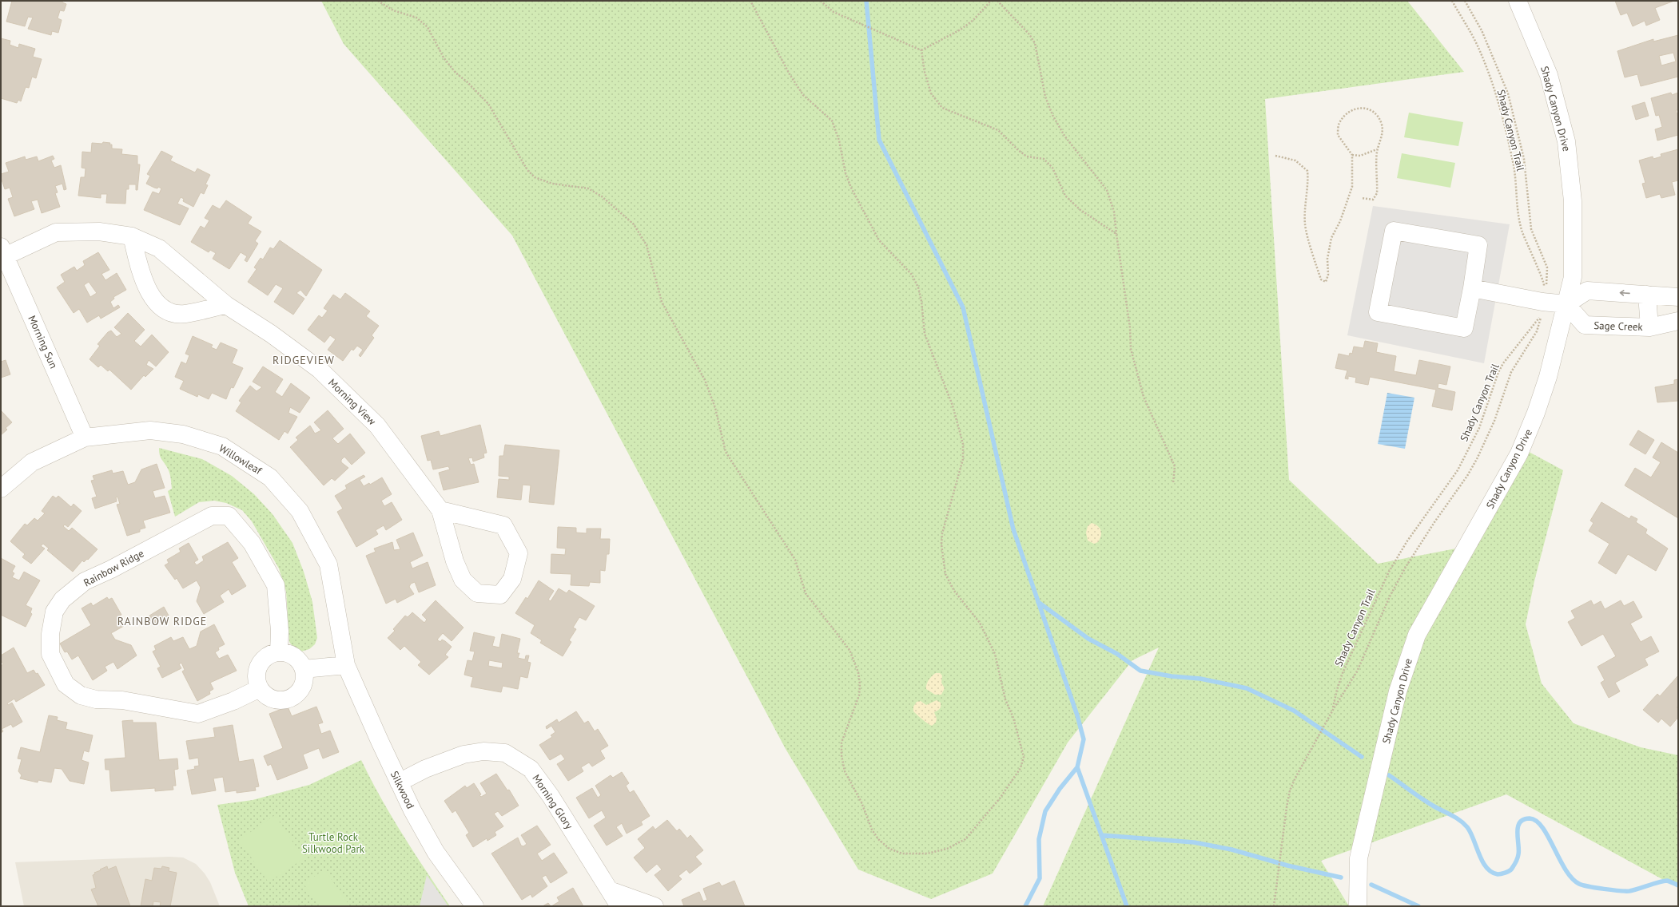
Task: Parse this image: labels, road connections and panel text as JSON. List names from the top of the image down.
{
  "streets": {
    "street": [
      "Shady Canyon Drive",
      "Sage Creek",
      "Morning Sun",
      "Morning View",
      "Willowleaf",
      "Rainbow Ridge",
      "Silkwood",
      "Morning Glory"
    ],
    "path": ["Shady Canyon Trail"]
  },
  "crossings": [
    ["Shady Canyon Drive", "Sage Creek"],
    ["Morning Sun", "Morning View"],
    ["Morning Sun", "Willowleaf"],
    ["Willowleaf", "Silkwood"],
    ["Silkwood", "Morning Glory"]
  ],
  "districts": ["RIDGEVIEW", "RAINBOW RIDGE"],
  "parks": ["Turtle Rock Silkwood Park"]
}
